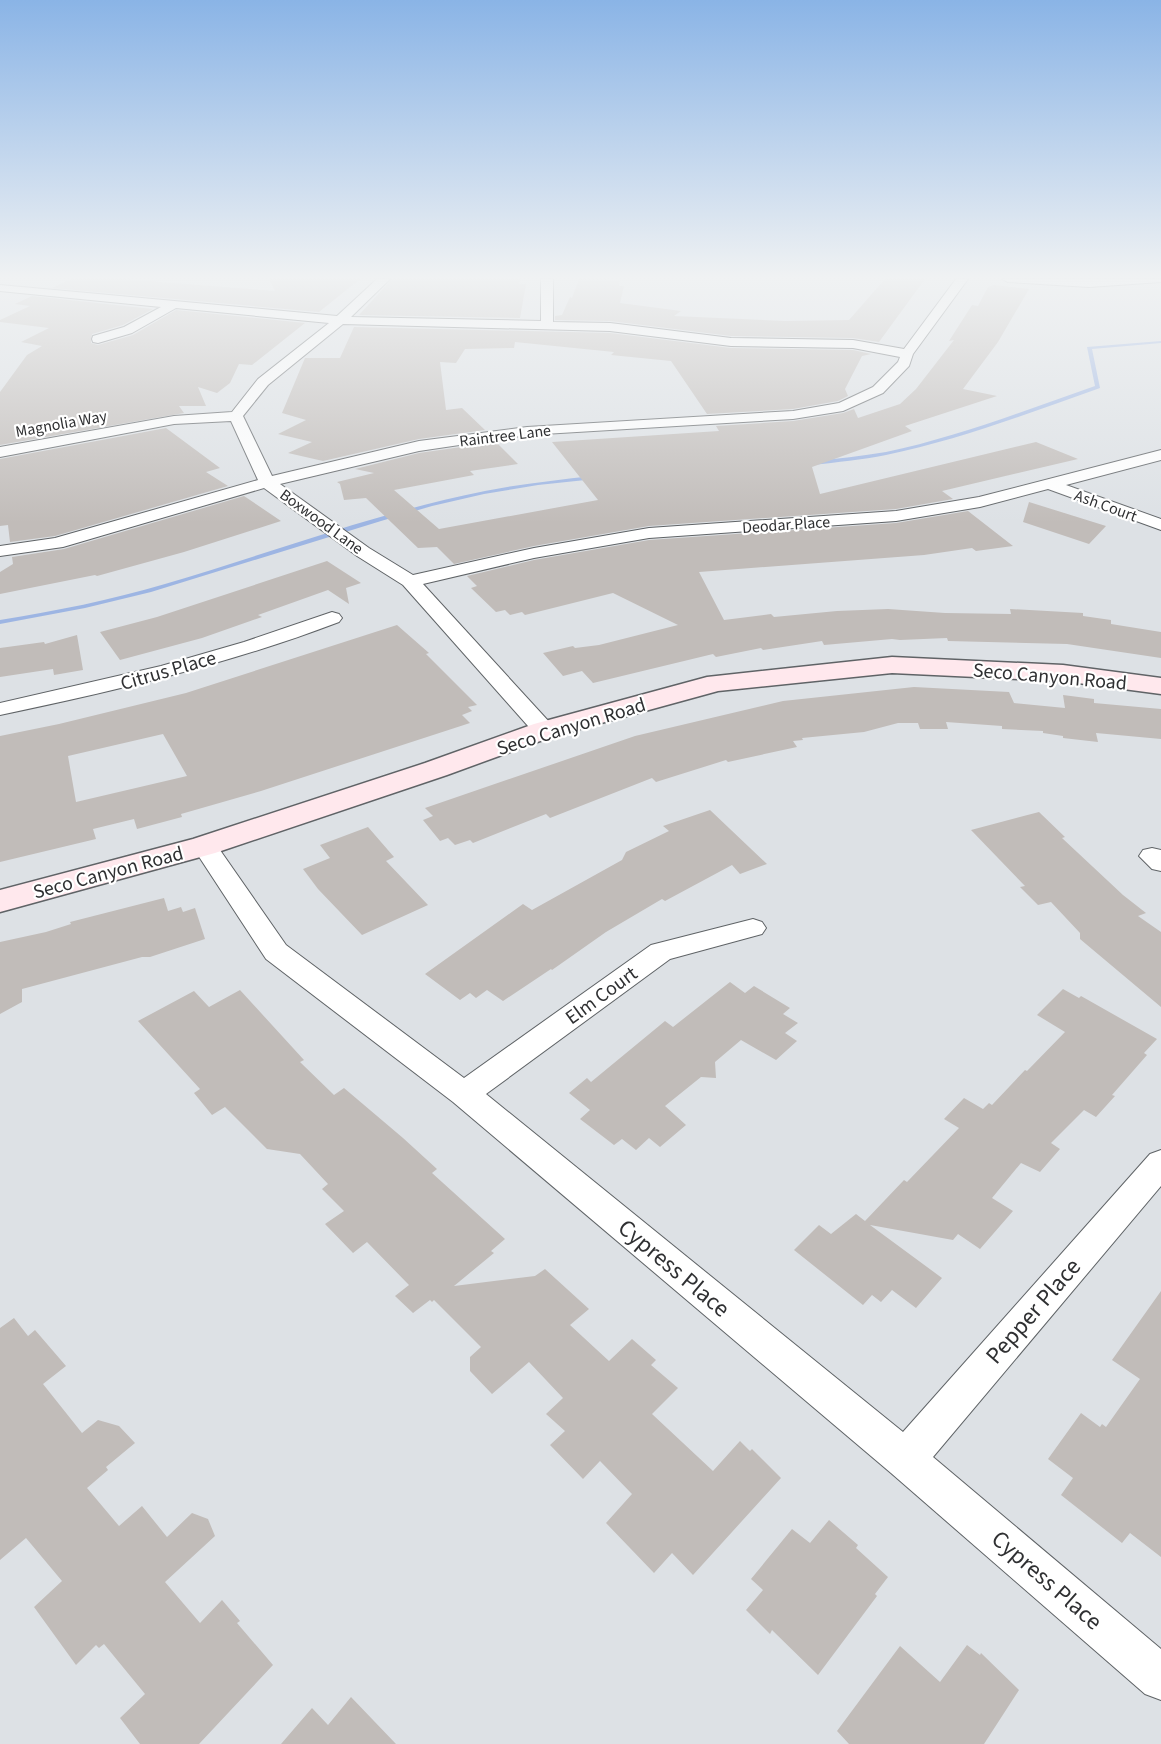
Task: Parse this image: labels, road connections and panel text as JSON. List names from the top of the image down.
{
  "streets": {
    "street": [
      "Magnolia Way",
      "Raintree Lane",
      "Ash Court",
      "Boxwood Lane",
      "Deodar Place",
      "Citrus Place",
      "Seco Canyon Road",
      "Elm Court",
      "Cypress Place",
      "Pepper Place"
    ]
  },
  "crossings": [
    ["Magnolia Way", "Boxwood Lane"],
    ["Raintree Lane", "Boxwood Lane"],
    ["Ash Court", "Deodar Place"],
    ["Boxwood Lane", "Deodar Place"],
    ["Boxwood Lane", "Seco Canyon Road"],
    ["Seco Canyon Road", "Cypress Place"],
    ["Elm Court", "Cypress Place"],
    ["Cypress Place", "Pepper Place"]
  ]
}
